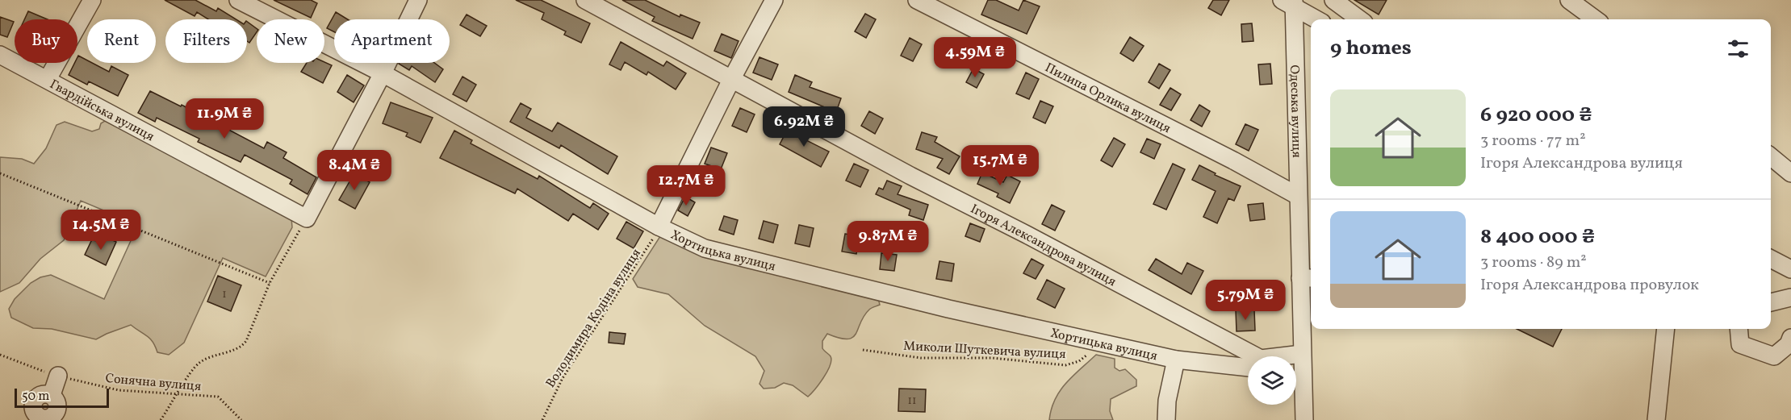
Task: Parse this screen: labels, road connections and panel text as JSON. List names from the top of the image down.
{
  "streets": {
    "street": [
      "Пилипа Орлика вулиця",
      "Гвардійська вулиця",
      "Одеська вулиця",
      "Ігоря Александрова вулиця",
      "Хортицька вулиця"
    ],
    "path": ["Володимира Кодіна вулиця", "Миколи Шуткевича вулиця", "Сонячна вулиця"]
  },
  "crossings": [
    ["Пилипа Орлика вулиця", "Одеська вулиця"],
    ["Одеська вулиця", "Ігоря Александрова вулиця"],
    ["Хортицька вулиця", "Володимира Кодіна вулиця"],
    ["Хортицька вулиця", "Миколи Шуткевича вулиця"]
  ],
  "house_numbers": ["1", "11"],
  "scale_bar": "50 m",
  "page": {
    "chip": [
      "Buy",
      "Rent",
      "Filters",
      "New",
      "Apartment"
    ],
    "heading": "9 homes",
    "price": [
      "4.59M ₴",
      "11.9M ₴",
      "6.92M ₴",
      "15.7M ₴",
      "8.4M ₴",
      "12.7M ₴",
      "14.5M ₴",
      "9.87M ₴",
      "5.79M ₴"
    ],
    "list": [
      {
        "name": "6 920 000 ₴",
        "note": "3 rooms · 77 m² · Ігоря Александрова вулиця"
      },
      {
        "name": "8 400 000 ₴",
        "note": "3 rooms · 89 m² · Ігоря Александрова провулок"
      }
    ],
    "scale": "50 m"
  }
}
